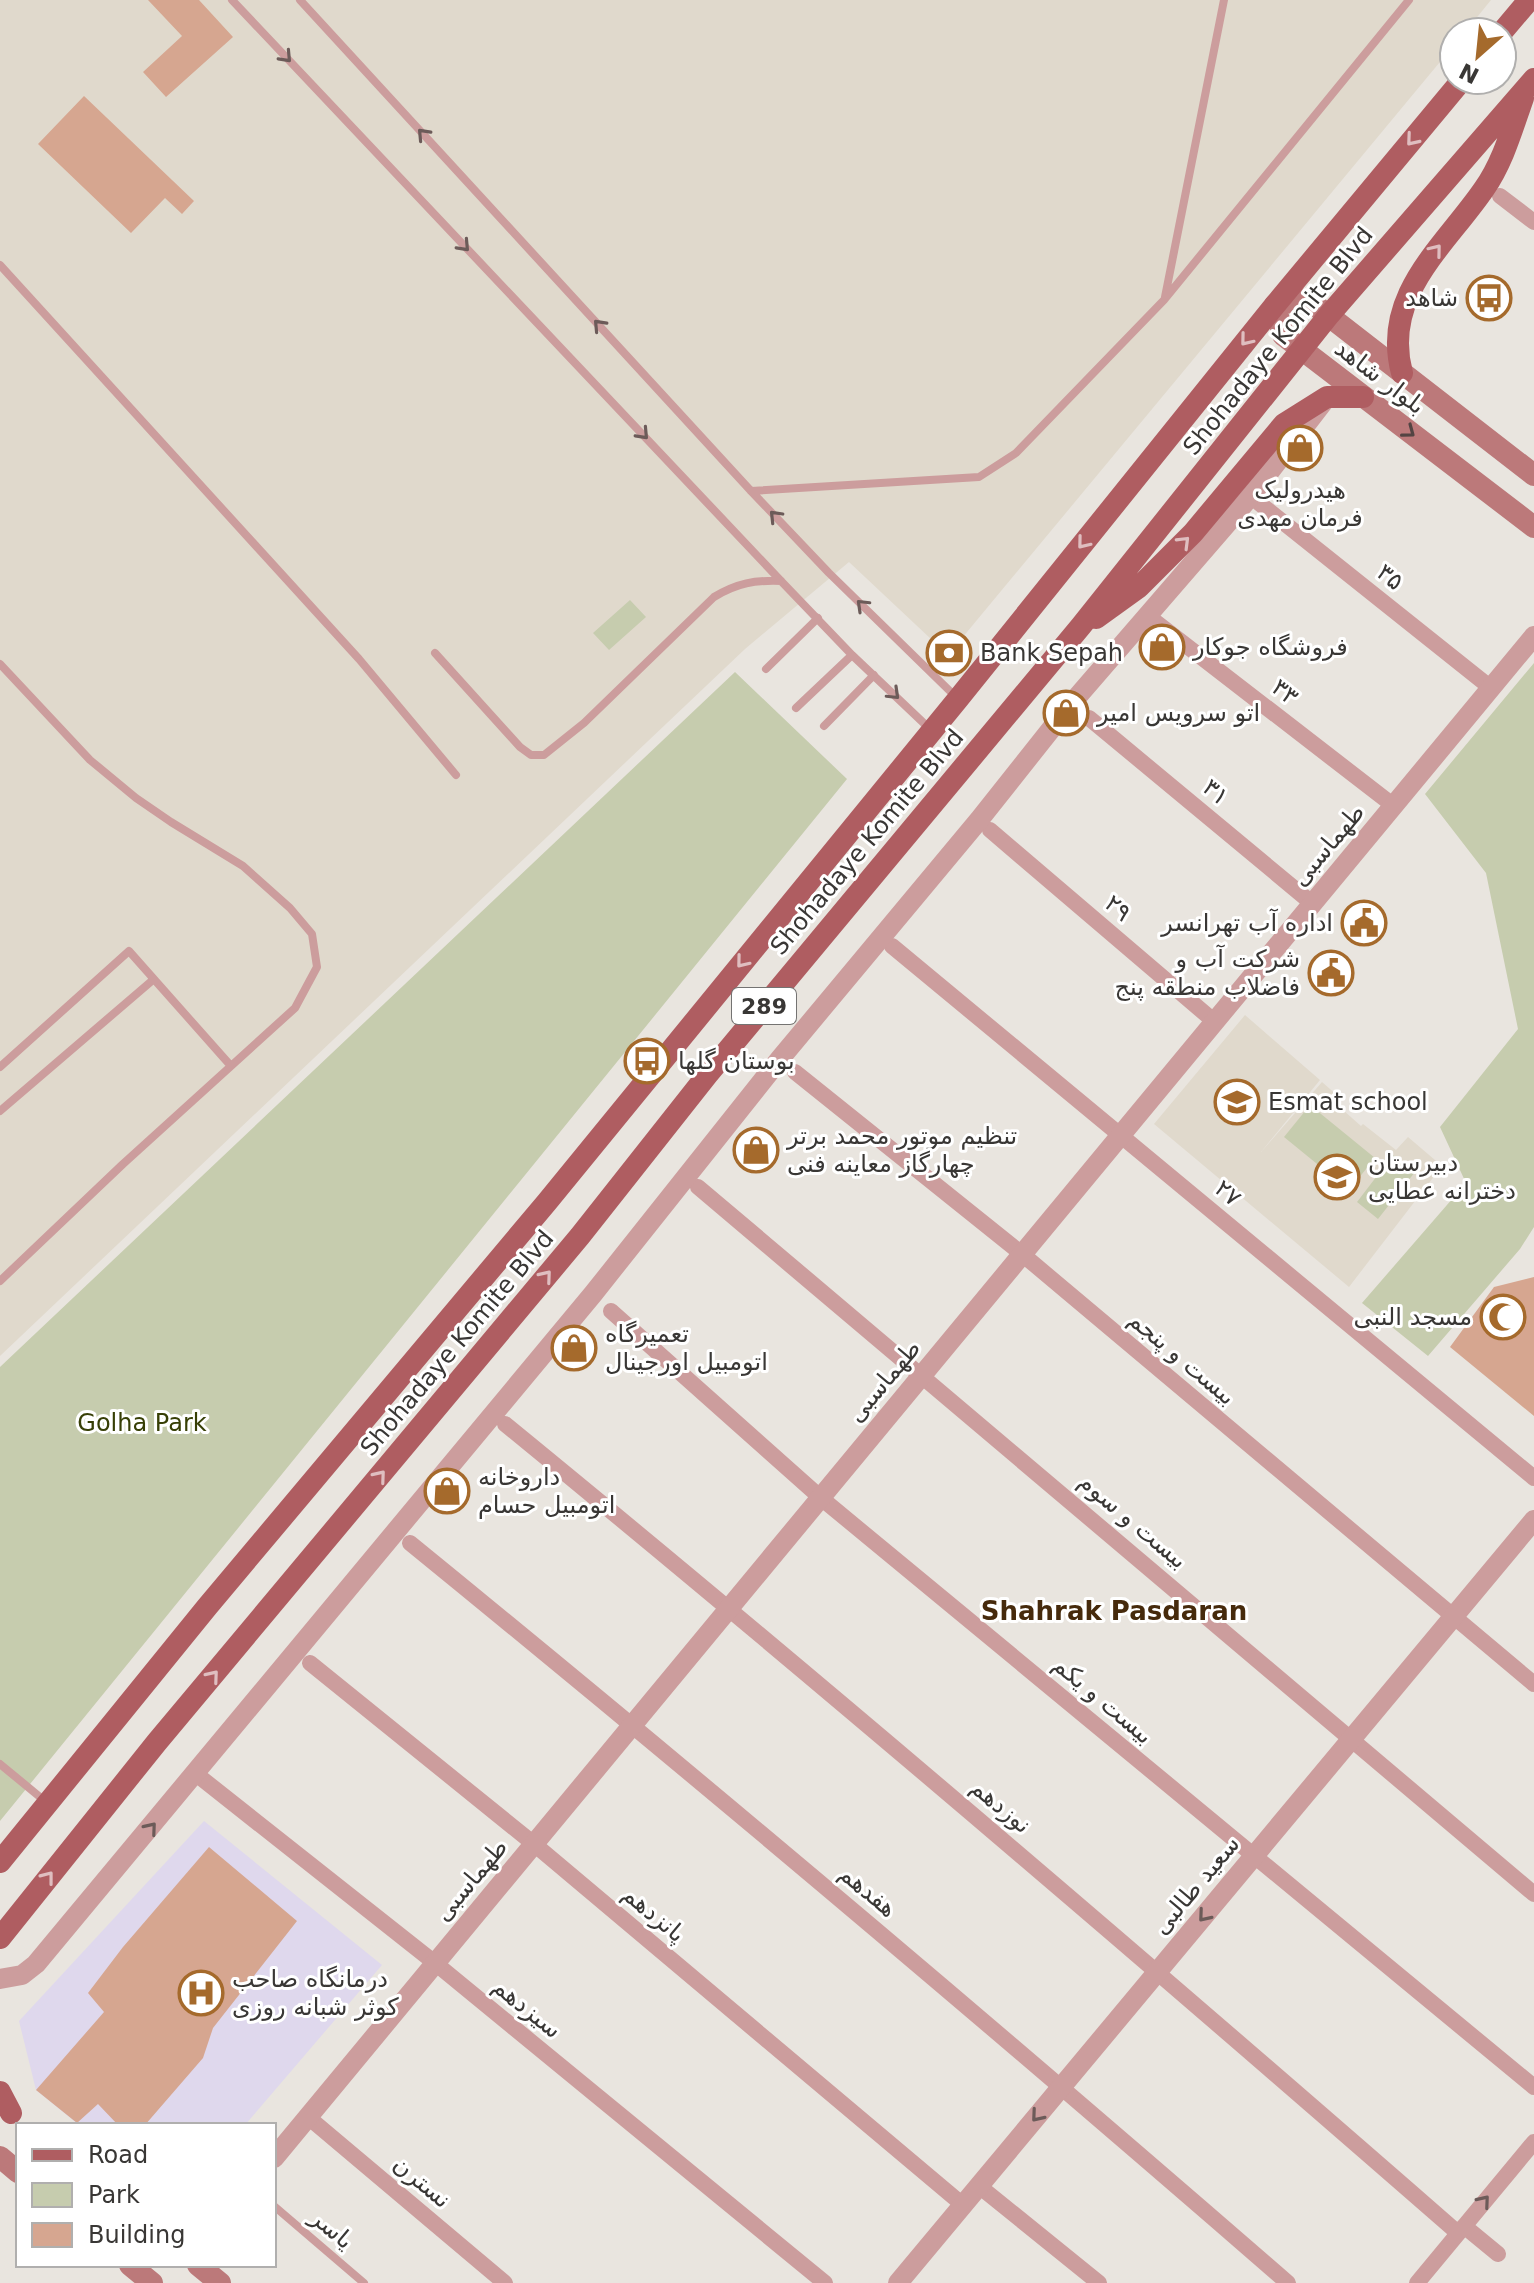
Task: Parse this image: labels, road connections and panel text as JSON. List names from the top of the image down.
{
  "streets": {
    "main road": ["Shohadaye Komite Blvd", "بلوار شاهد", "289"],
    "street": [
      "۳۵",
      "۳۳",
      "۳۱",
      "طهماسبی",
      "۲۹",
      "۲۷",
      "بیست و پنجم",
      "بیست و سوم",
      "بیست و یکم",
      "نوزدهم",
      "سعید طالبی",
      "هفدهم",
      "پانزدهم",
      "سیزدهم",
      "نسترن"
    ],
    "lane": ["یاسر"]
  },
  "crossings": [
    ["Shohadaye Komite Blvd", "بلوار شاهد"],
    ["۳۵", "طهماسبی"],
    ["۳۳", "طهماسبی"],
    ["۳۱", "طهماسبی"],
    ["طهماسبی", "۲۹"],
    ["طهماسبی", "۲۷"],
    ["طهماسبی", "بیست و پنجم"],
    ["طهماسبی", "بیست و سوم"],
    ["طهماسبی", "بیست و یکم"],
    ["طهماسبی", "نوزدهم"],
    ["طهماسبی", "هفدهم"],
    ["طهماسبی", "پانزدهم"],
    ["طهماسبی", "سیزدهم"],
    ["طهماسبی", "نسترن"],
    ["بیست و پنجم", "سعید طالبی"],
    ["بیست و سوم", "سعید طالبی"],
    ["بیست و یکم", "سعید طالبی"],
    ["نوزدهم", "سعید طالبی"],
    ["سعید طالبی", "هفدهم"],
    ["سعید طالبی", "پانزدهم"]
  ],
  "districts": ["Shahrak Pasdaran"],
  "parks": ["Golha Park"],
  "places": {
    "bus stop": ["شاهد", "بوستان گلها"],
    "shop": [
      "هیدرولیک فرمان مهدی",
      "فروشگاه جوکار",
      "اتو سرویس امیر",
      "تنظیم موتور محمد برتر چهارگاز معاینه فنی",
      "تعمیرگاه اتومبیل اورجینال",
      "داروخانه اتومبیل حسام"
    ],
    "bank": ["Bank Sepah"],
    "public building": ["اداره آب تهرانسر", "شرکت آب و فاضلاب منطقه پنج"],
    "school or university": ["Esmat school", "دبیرستان دخترانه عطایی"],
    "mosque": ["مسجد النبی"],
    "hospital": ["درمانگاه صاحب کوثر شبانه روزی"]
  },
  "legend": ["Road", "Park", "Building"],
  "north": "bottom left"
}
